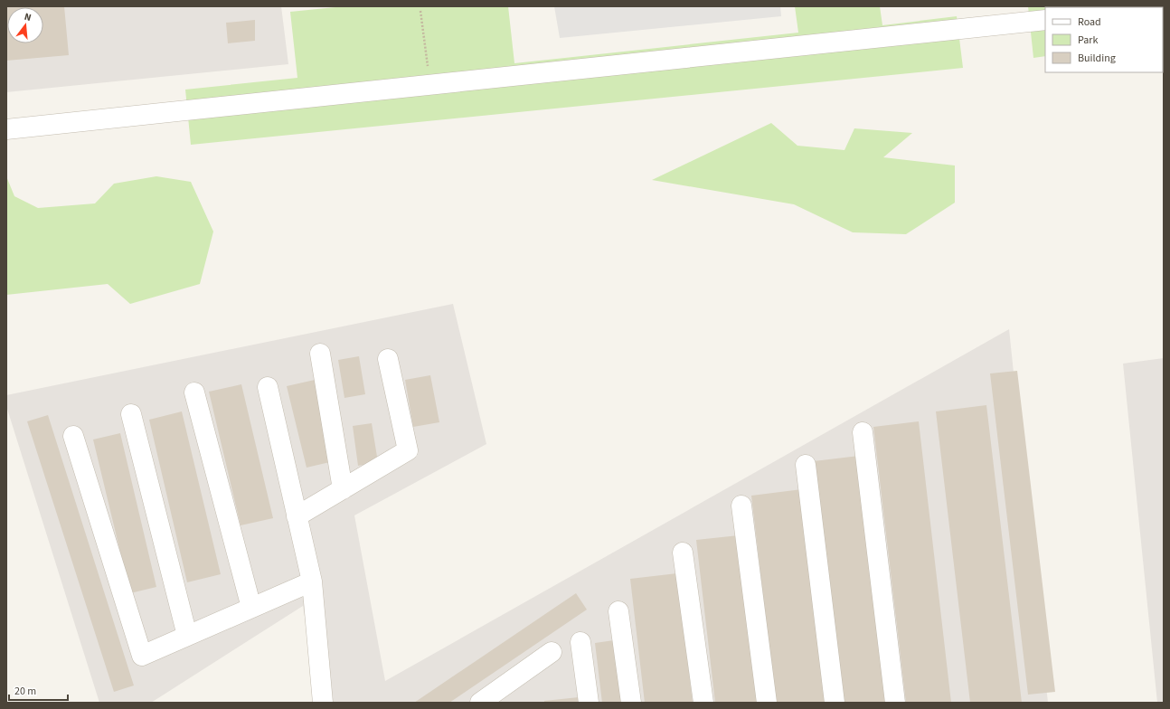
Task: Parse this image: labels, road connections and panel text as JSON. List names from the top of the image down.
{
  "legend": ["Road", "Park", "Building"],
  "scale_bar": "20 m",
  "north": "top"
}
